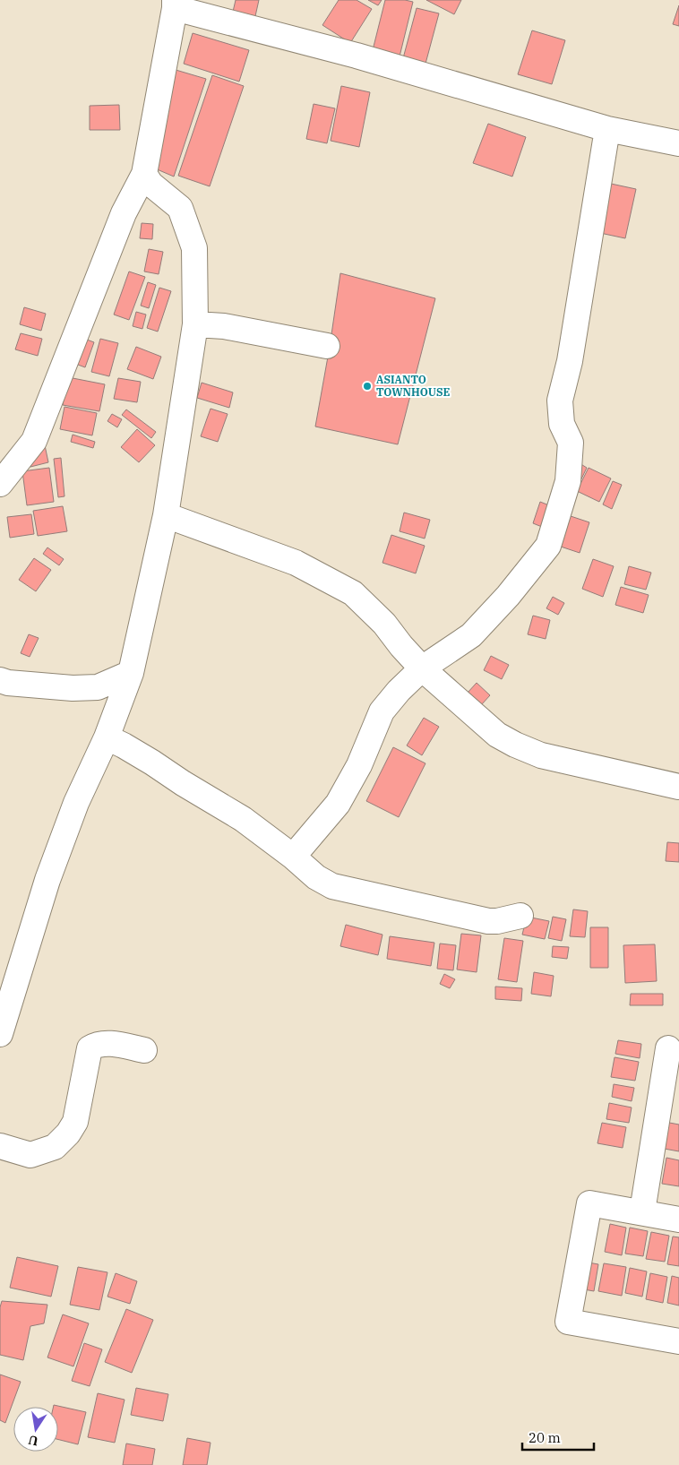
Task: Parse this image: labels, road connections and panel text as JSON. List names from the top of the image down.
{
  "places": ["ASIANTO TOWNHOUSE"],
  "scale_bar": "20 m",
  "north": "bottom"
}
